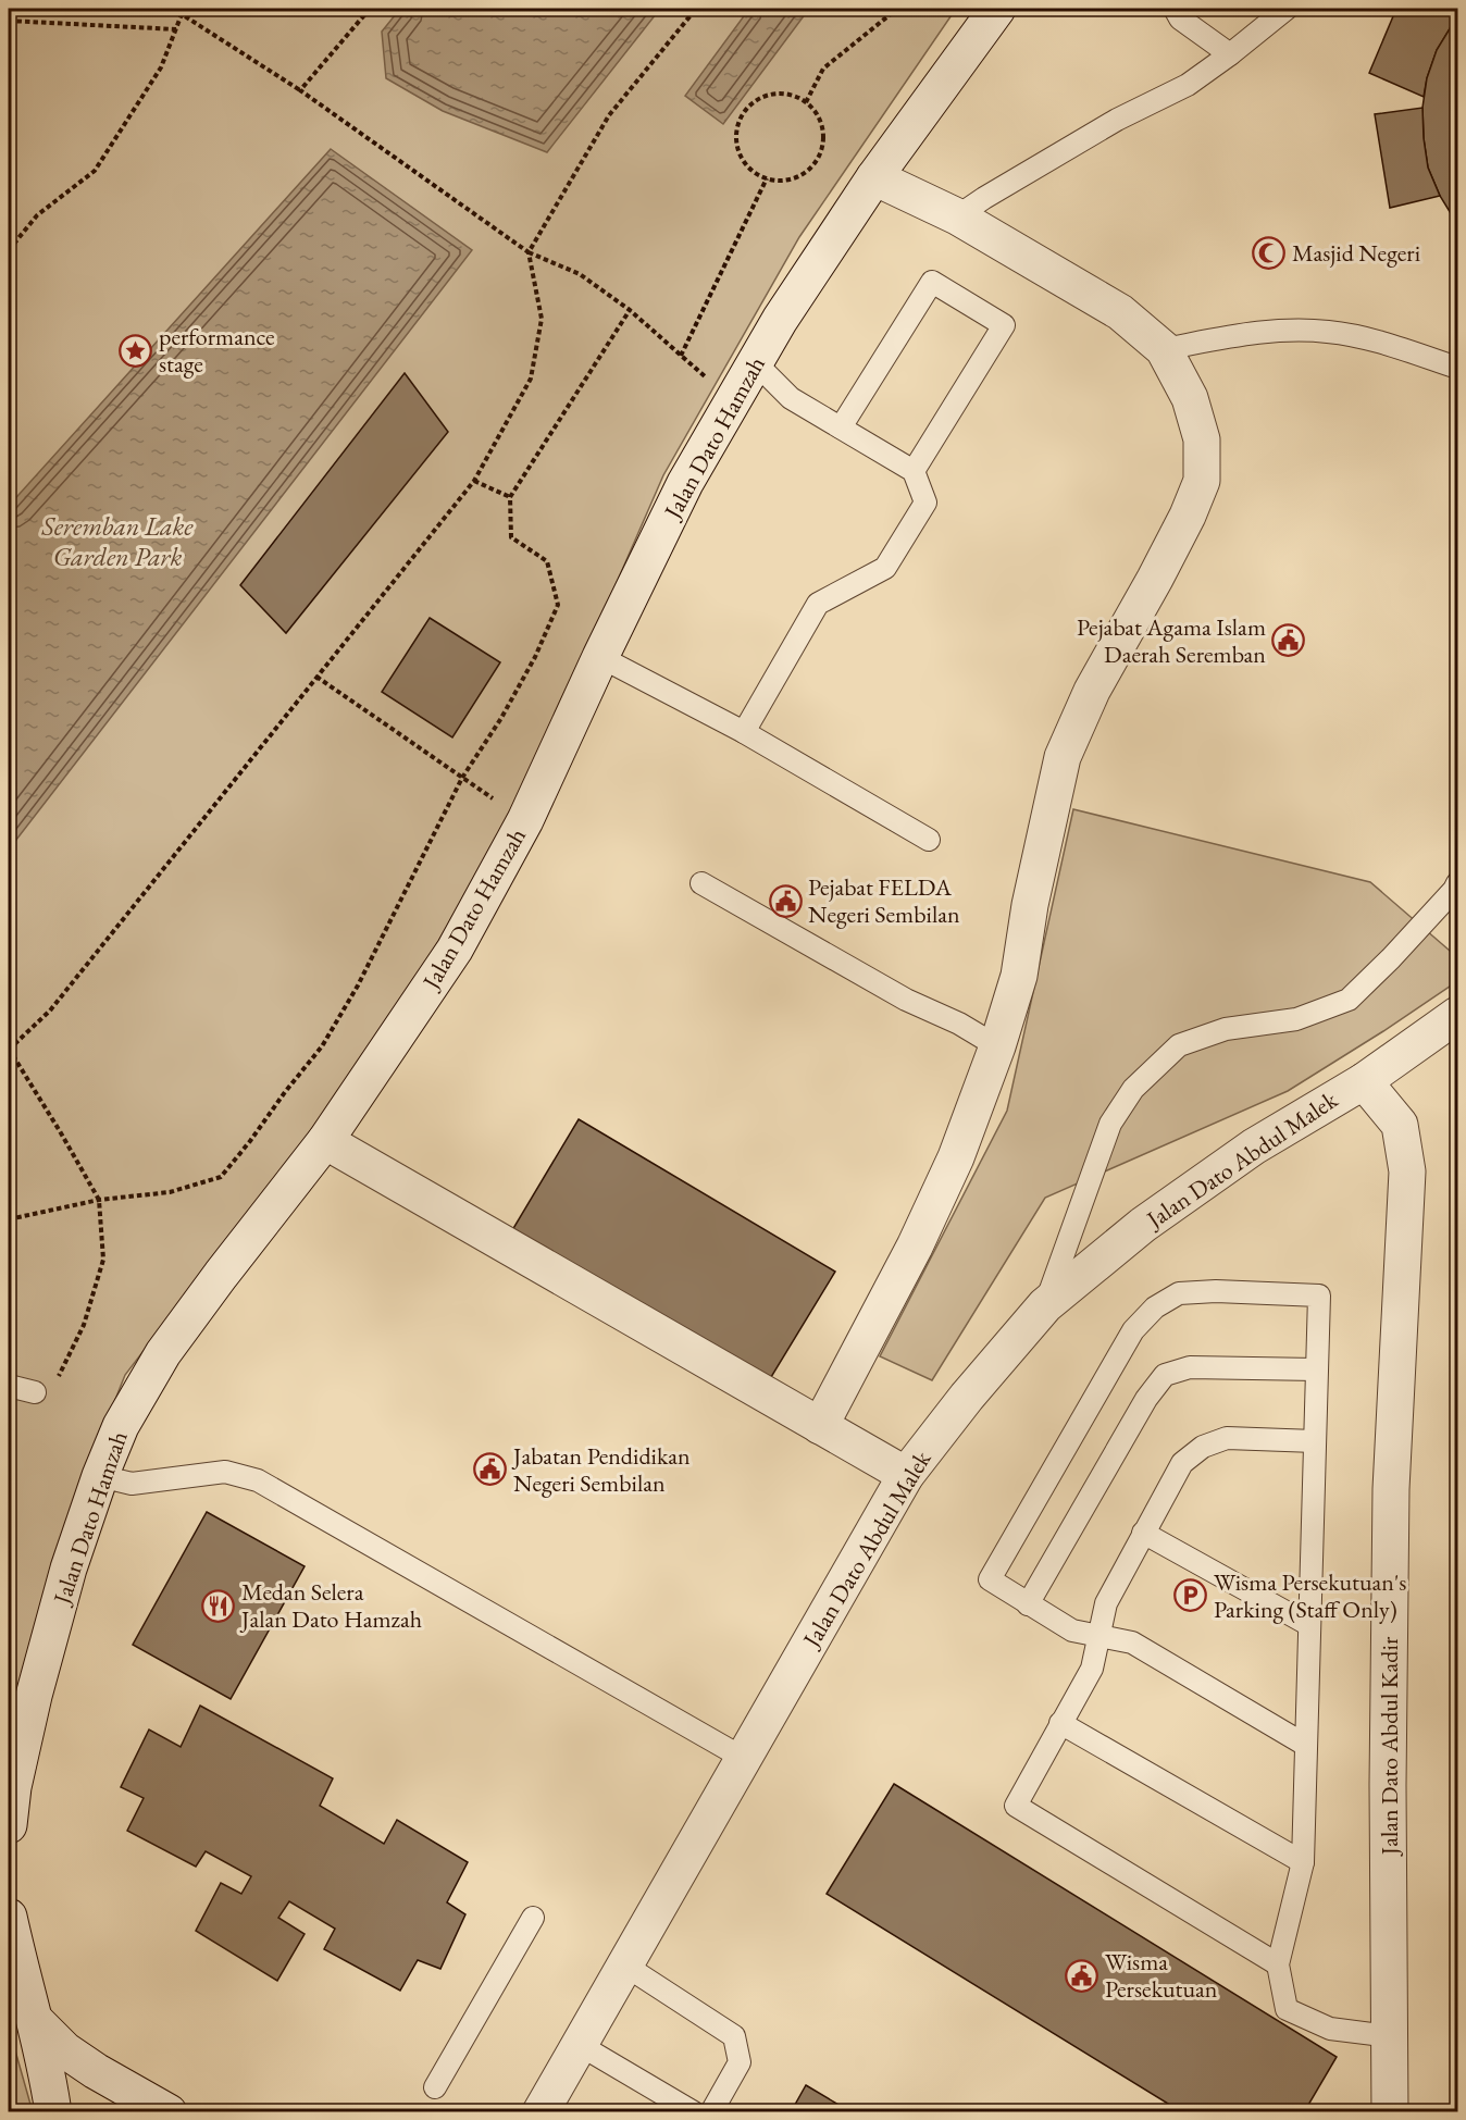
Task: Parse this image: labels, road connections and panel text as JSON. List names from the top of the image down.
{
  "streets": {
    "street": ["Jalan Dato Hamzah", "Jalan Dato Abdul Malek", "Jalan Dato Abdul Kadir"]
  },
  "crossings": [
    ["Jalan Dato Abdul Malek", "Jalan Dato Abdul Kadir"]
  ],
  "water": ["Seremban Lake Garden Park"],
  "places": {
    "mosque": ["Masjid Negeri"],
    "place": ["performance stage"],
    "public building": [
      "Pejabat Agama Islam Daerah Seremban",
      "Pejabat FELDA Negeri Sembilan",
      "Jabatan Pendidikan Negeri Sembilan",
      "Wisma Persekutuan"
    ],
    "parking": ["Wisma Persekutuan's Parking (Staff Only)"],
    "restaurant": ["Medan Selera Jalan Dato Hamzah"]
  }
}
